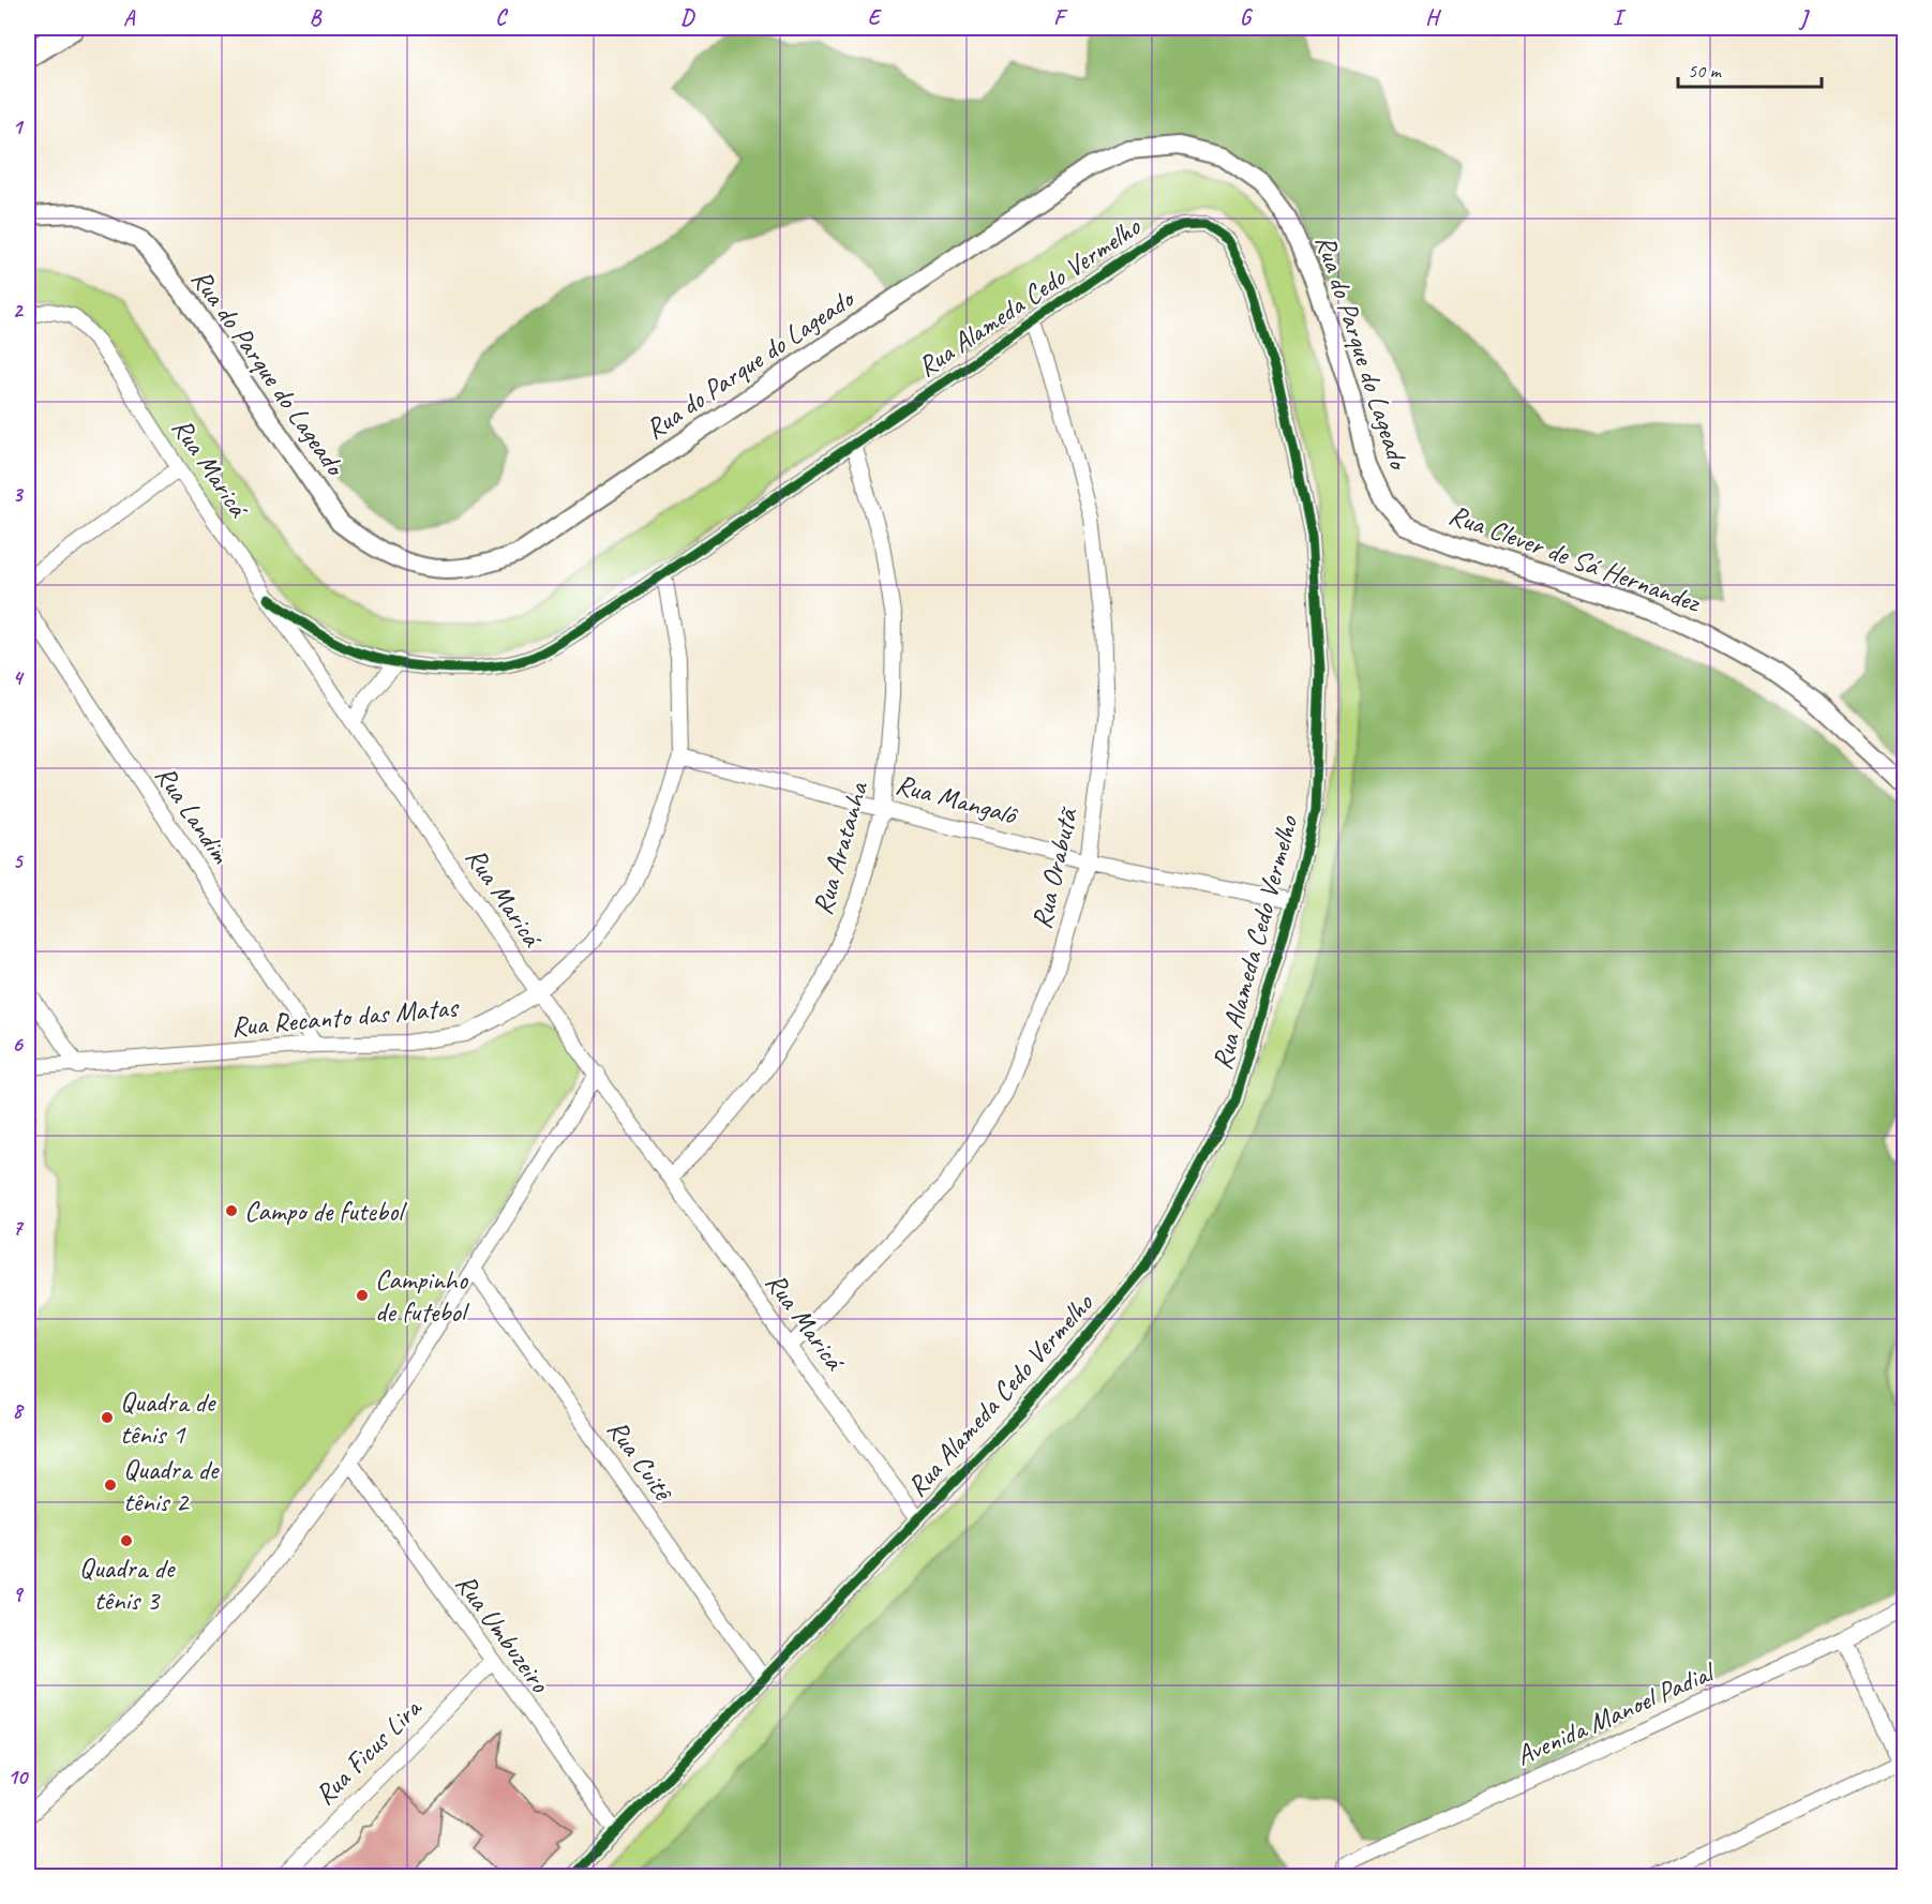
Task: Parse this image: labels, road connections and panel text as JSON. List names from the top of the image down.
{
  "streets": {
    "street": [
      "Rua Alameda Cedo Vermelho",
      "Rua do Parque do Lageado",
      "Rua Maricá",
      "Rua Clever de Sá Hernandez",
      "Rua Mangalô",
      "Rua Landim",
      "Rua Aratanha",
      "Rua Orabutã",
      "Rua Recanto das Matas",
      "Rua Cuitê",
      "Rua Umbuzeiro",
      "Avenida Manoel Padial",
      "Rua Ficus Lira"
    ]
  },
  "crossings": [
    ["Rua Alameda Cedo Vermelho", "Rua Maricá"],
    ["Rua Alameda Cedo Vermelho", "Rua Mangalô"],
    ["Rua Alameda Cedo Vermelho", "Rua Aratanha"],
    ["Rua Alameda Cedo Vermelho", "Rua Orabutã"],
    ["Rua Alameda Cedo Vermelho", "Rua Recanto das Matas"],
    ["Rua Alameda Cedo Vermelho", "Rua Cuitê"],
    ["Rua Alameda Cedo Vermelho", "Rua Umbuzeiro"],
    ["Rua do Parque do Lageado", "Rua Clever de Sá Hernandez"],
    ["Rua Maricá", "Rua Aratanha"],
    ["Rua Maricá", "Rua Orabutã"],
    ["Rua Maricá", "Rua Recanto das Matas"],
    ["Rua Mangalô", "Rua Aratanha"],
    ["Rua Mangalô", "Rua Orabutã"],
    ["Rua Mangalô", "Rua Recanto das Matas"],
    ["Rua Landim", "Rua Recanto das Matas"],
    ["Rua Umbuzeiro", "Rua Ficus Lira"]
  ],
  "places": [
    "Campo de futebol",
    "Campinho de futebol",
    "Quadra de tênis 1",
    "Quadra de tênis 2",
    "Quadra de tênis 3"
  ],
  "scale_bar": "50 m",
  "grid": {
    "columns": [
      "A",
      "B",
      "C",
      "D",
      "E",
      "F",
      "G",
      "H",
      "I",
      "J"
    ],
    "rows": [
      "1",
      "2",
      "3",
      "4",
      "5",
      "6",
      "7",
      "8",
      "9",
      "10"
    ]
  }
}
